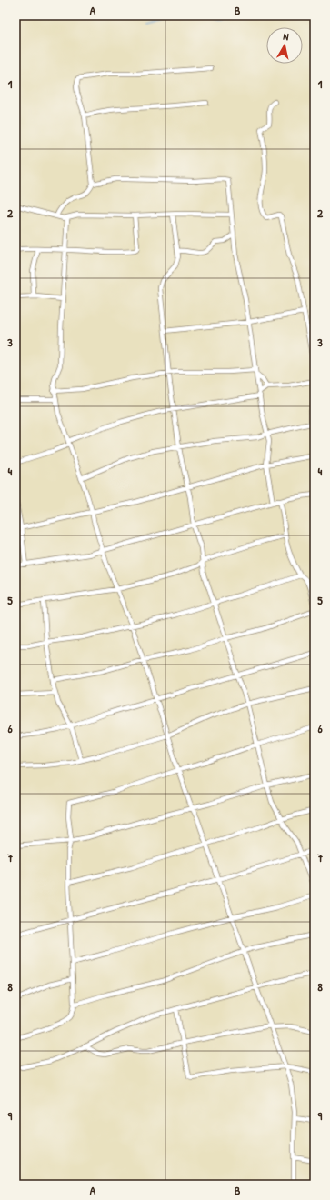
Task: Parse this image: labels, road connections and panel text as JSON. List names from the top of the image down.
{
  "north": "top",
  "grid": {
    "columns": ["A", "B"],
    "rows": [
      "1",
      "2",
      "3",
      "4",
      "5",
      "6",
      "7",
      "8",
      "9"
    ]
  }
}
